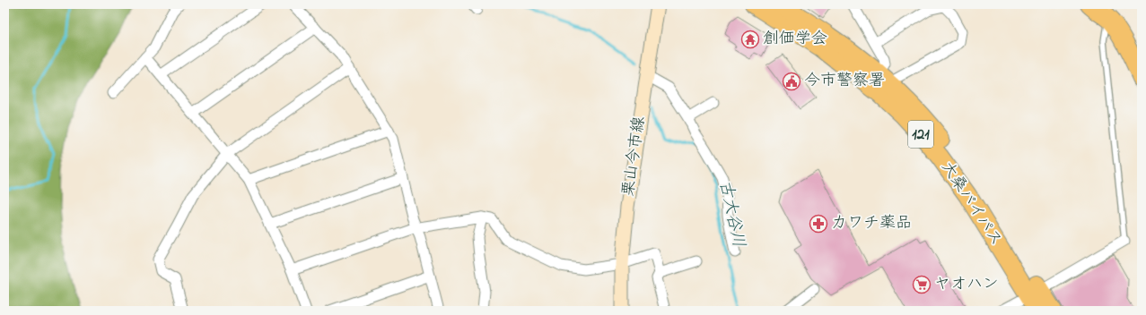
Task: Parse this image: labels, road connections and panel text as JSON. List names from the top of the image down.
{
  "streets": {
    "highway": ["121", "大桑バイパス"],
    "main road": ["栗山今市線"]
  },
  "water": ["古大谷川"],
  "places": {
    "temple": ["創価学会"],
    "public building": ["今市警察署"],
    "pharmacy": ["カワチ薬品"],
    "supermarket": ["ヤオハン"]
  }
}
